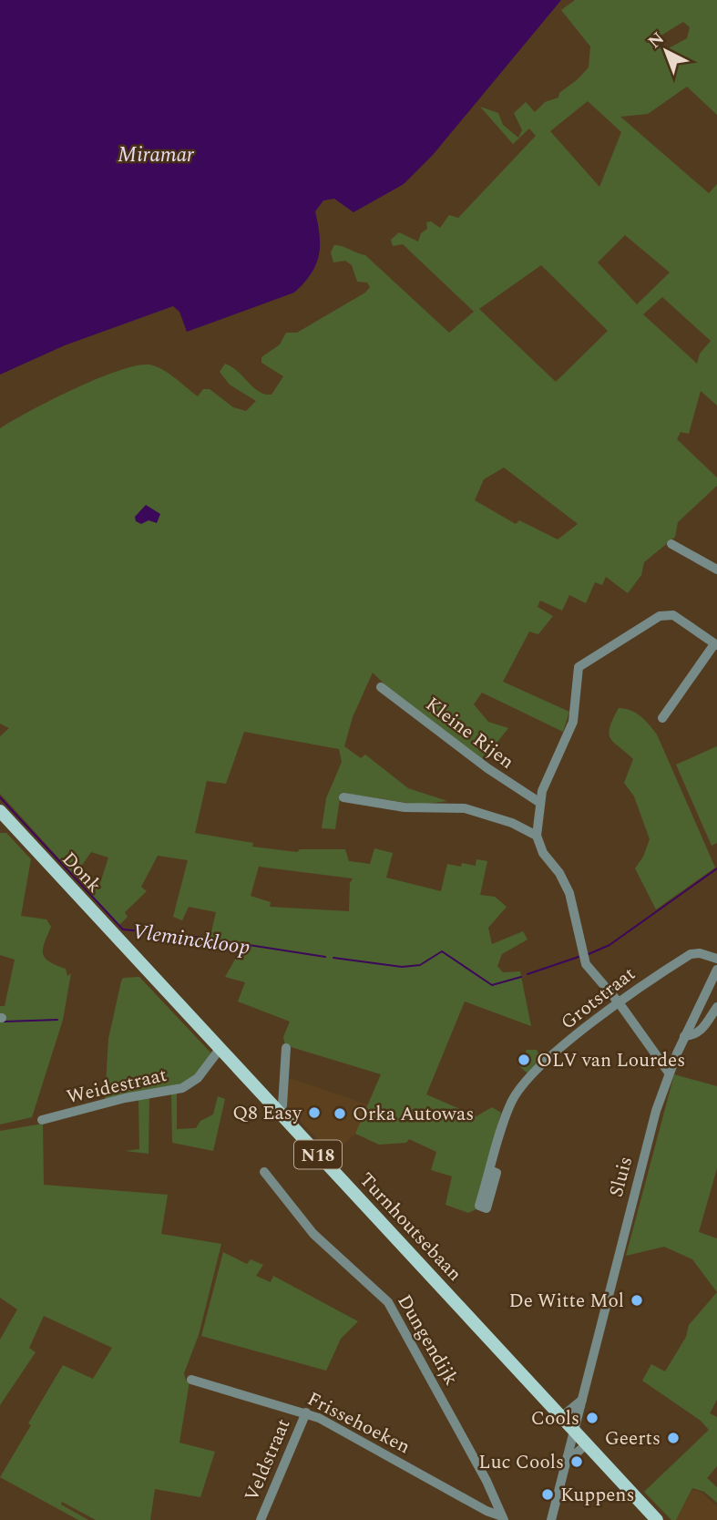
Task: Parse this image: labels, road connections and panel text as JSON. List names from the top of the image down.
{
  "streets": {
    "main road": ["Donk", "N18", "Turnhoutsebaan"],
    "street": [
      "Kleine Rijen",
      "Grotstraat",
      "Weidestraat",
      "Sluis",
      "Dungendijk",
      "Frissehoeken",
      "Veldstraat"
    ]
  },
  "crossings": [
    ["Donk", "Turnhoutsebaan"],
    ["Weidestraat", "Turnhoutsebaan"],
    ["Sluis", "Turnhoutsebaan"],
    ["Dungendijk", "Frissehoeken"],
    ["Frissehoeken", "Veldstraat"]
  ],
  "water": ["Miramar", "Vleminckloop"],
  "places": [
    "OLV van Lourdes",
    "Q8 Easy",
    "Orka Autowas",
    "De Witte Mol",
    "Cools",
    "Geerts",
    "Luc Cools",
    "Kuppens"
  ],
  "north": "top left"
}
